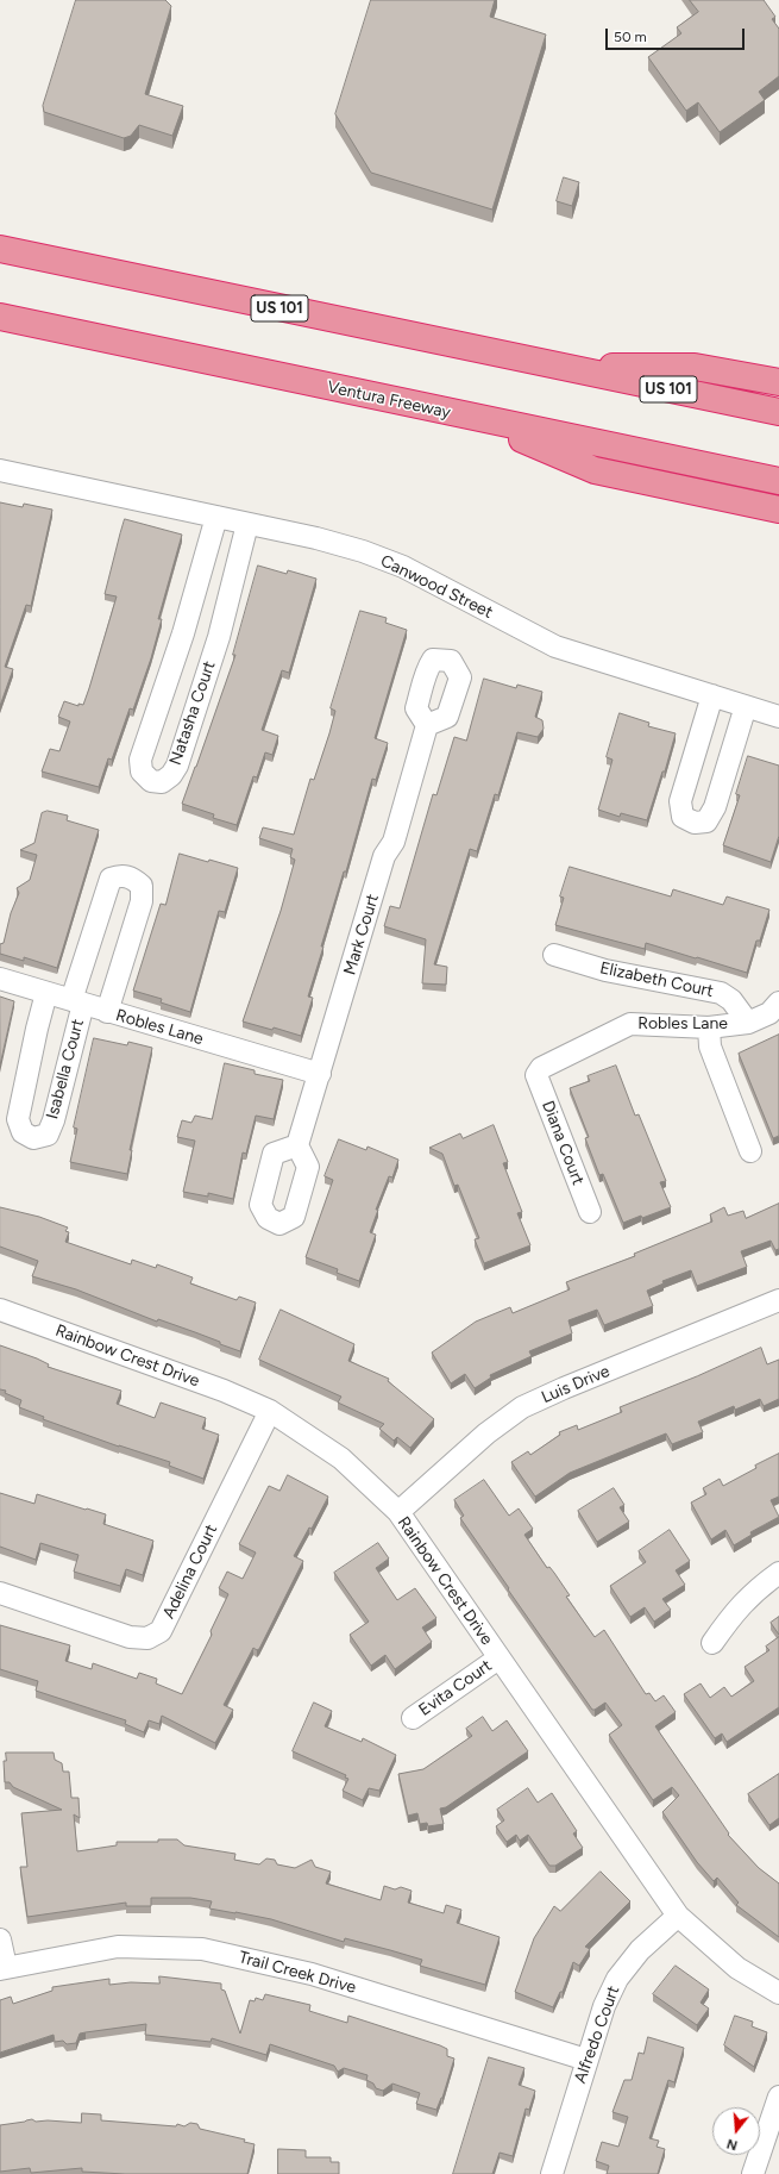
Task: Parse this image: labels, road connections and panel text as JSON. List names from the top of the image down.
{
  "streets": {
    "highway": ["US 101", "Ventura Freeway"],
    "street": [
      "Canwood Street",
      "Natasha Court",
      "Mark Court",
      "Elizabeth Court",
      "Robles Lane",
      "Isabella Court",
      "Diana Court",
      "Rainbow Crest Drive",
      "Luis Drive",
      "Adelina Court",
      "Evita Court",
      "Trail Creek Drive",
      "Alfredo Court"
    ]
  },
  "crossings": [
    ["Canwood Street", "Natasha Court"],
    ["Mark Court", "Robles Lane"],
    ["Elizabeth Court", "Robles Lane"],
    ["Robles Lane", "Isabella Court"],
    ["Robles Lane", "Diana Court"],
    ["Rainbow Crest Drive", "Luis Drive"],
    ["Rainbow Crest Drive", "Adelina Court"],
    ["Rainbow Crest Drive", "Evita Court"],
    ["Rainbow Crest Drive", "Alfredo Court"],
    ["Trail Creek Drive", "Alfredo Court"]
  ],
  "scale_bar": "50 m",
  "north": "bottom"
}
